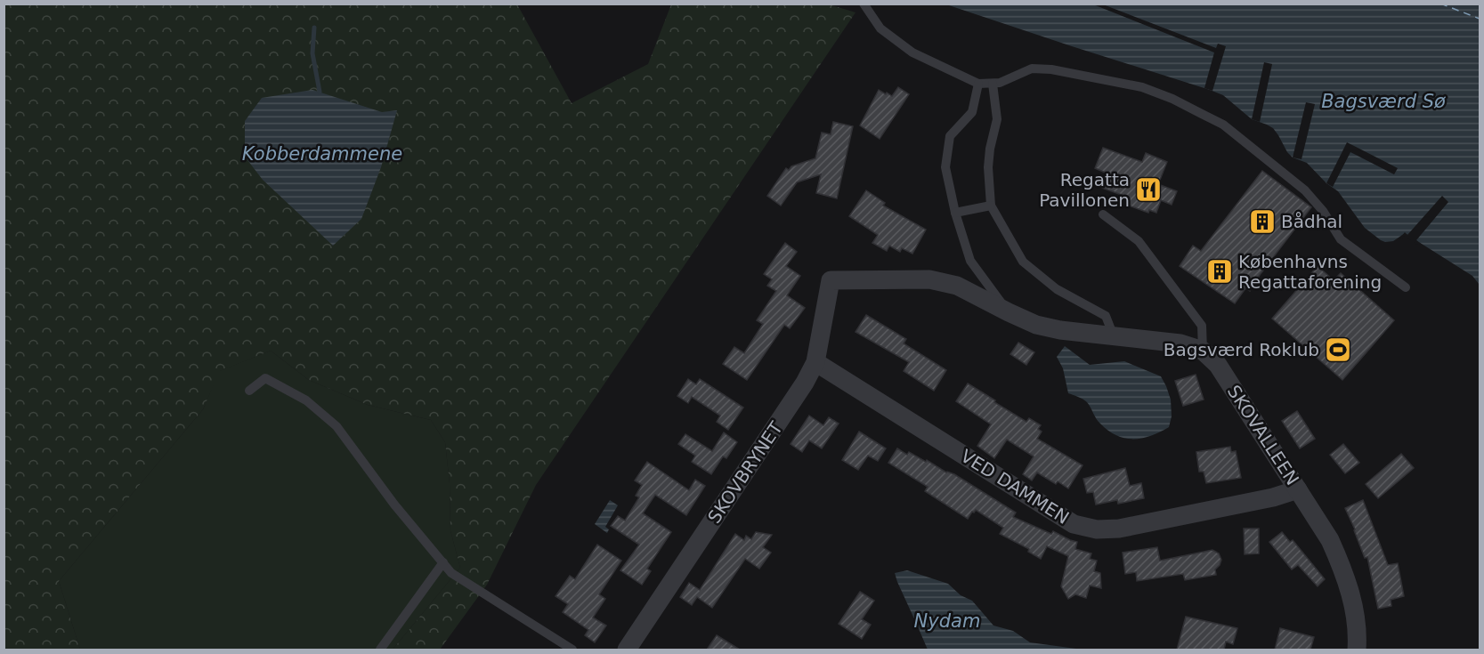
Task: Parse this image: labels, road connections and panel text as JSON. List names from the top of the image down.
{
  "streets": {
    "street": ["SKOVALLEEN", "SKOVBRYNET", "VED DAMMEN"]
  },
  "crossings": [
    ["SKOVALLEEN", "VED DAMMEN"],
    ["SKOVBRYNET", "VED DAMMEN"]
  ],
  "water": ["Bagsværd Sø", "Kobberdammene", "Nydam"],
  "places": {
    "restaurant": ["Regatta Pavillonen"],
    "building": ["Bådhal", "Københavns Regattaforening"],
    "sports": ["Bagsværd Roklub"]
  }
}
